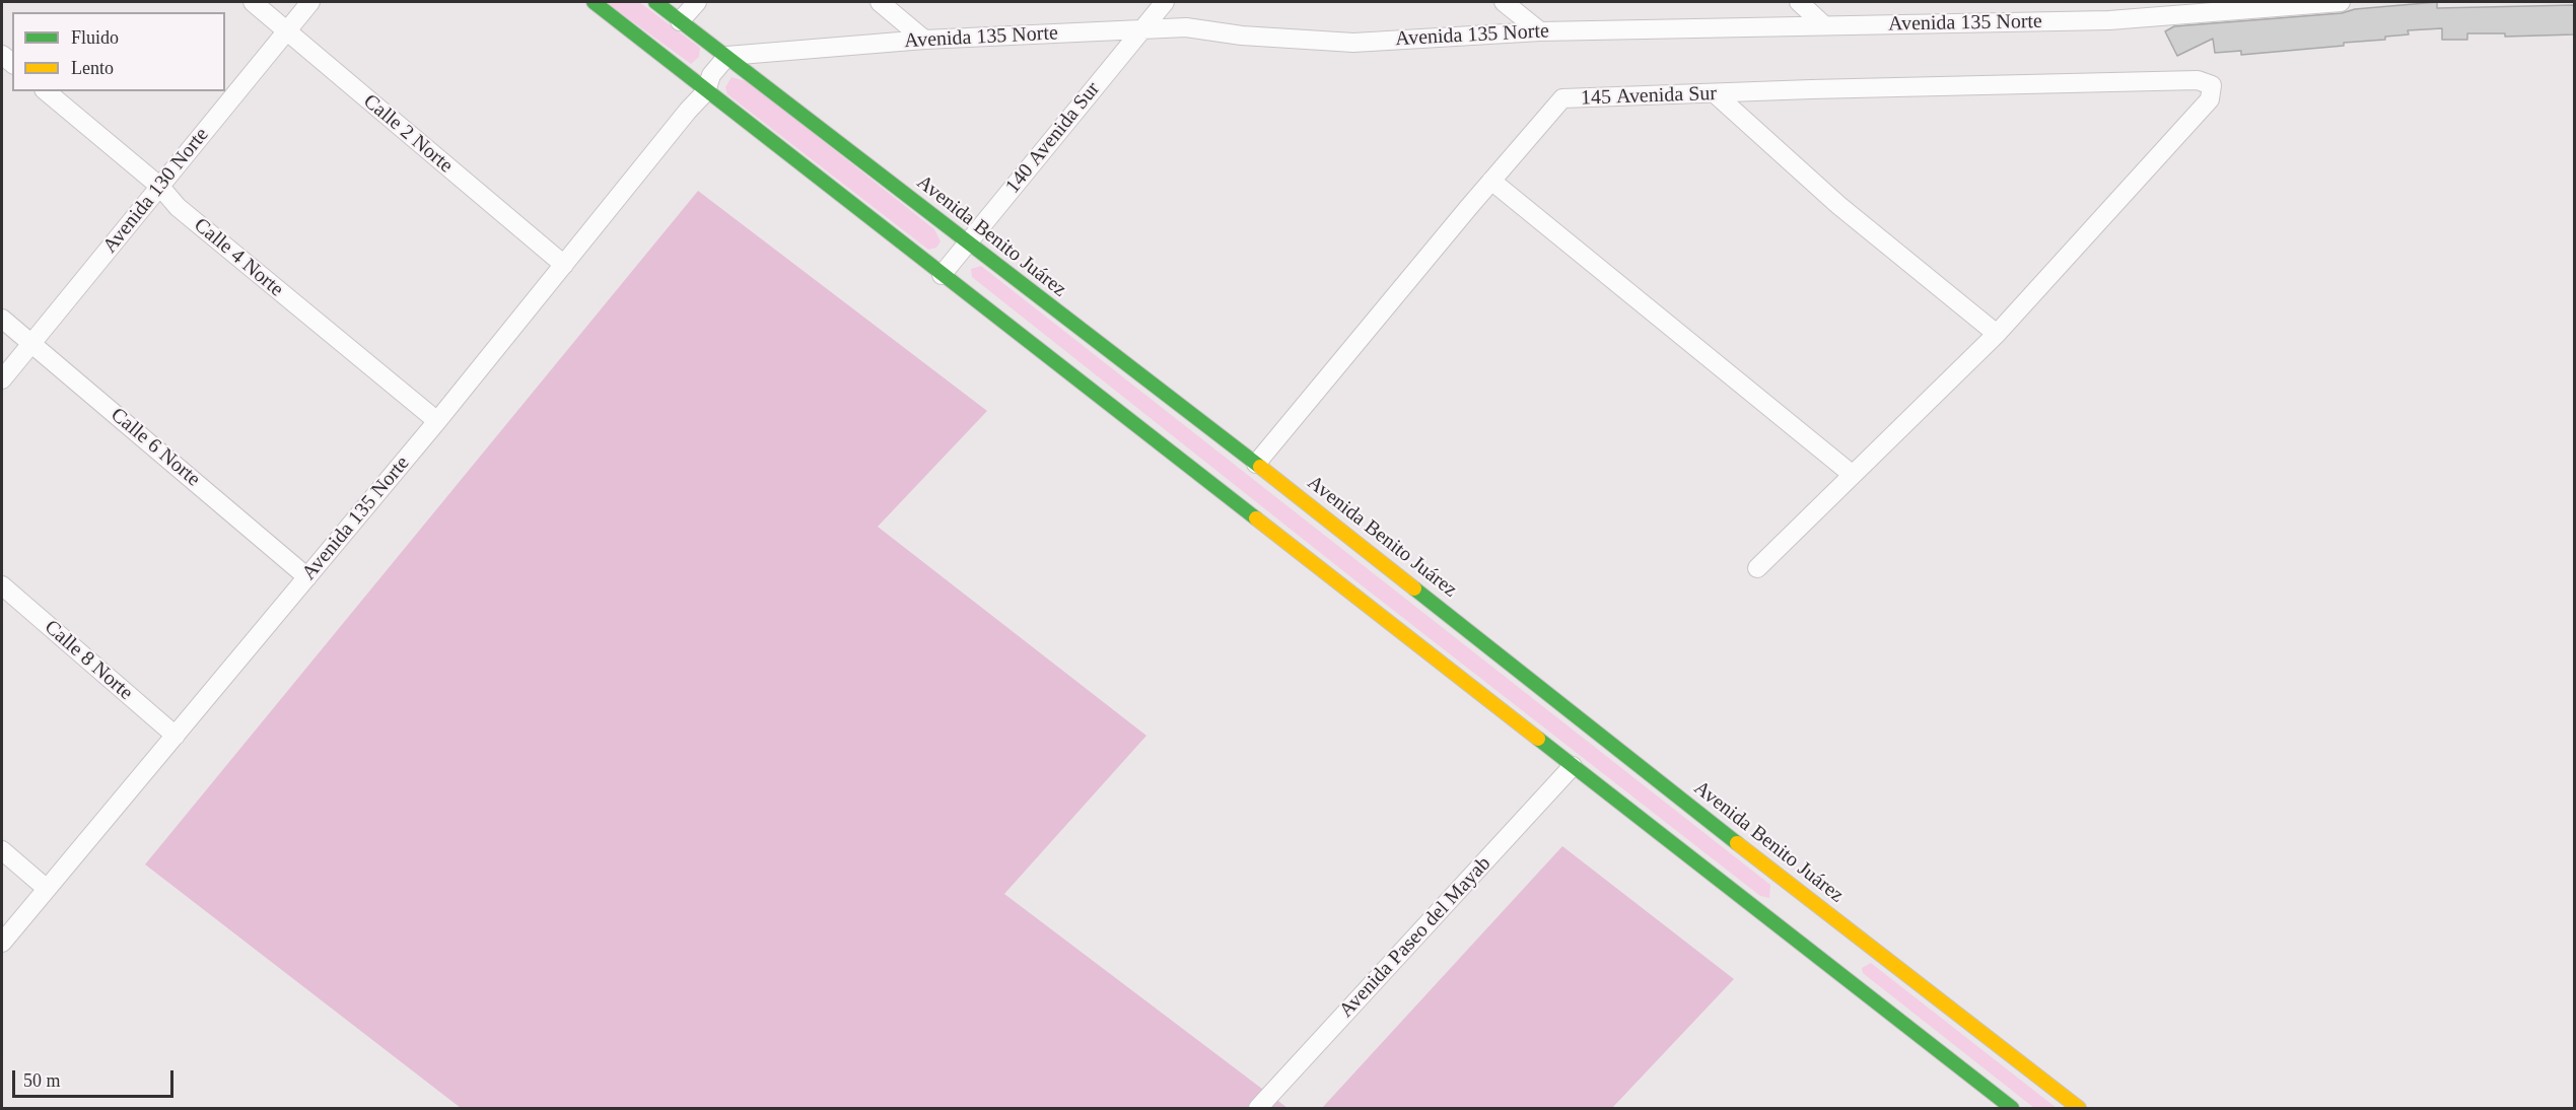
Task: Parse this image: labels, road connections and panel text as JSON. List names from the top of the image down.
{
  "streets": {
    "main road": ["Avenida Benito Juárez"],
    "street": [
      "Avenida 135 Norte",
      "145 Avenida Sur",
      "Calle 2 Norte",
      "140 Avenida Sur",
      "Avenida 130 Norte",
      "Calle 4 Norte",
      "Calle 6 Norte",
      "Calle 8 Norte",
      "Avenida Paseo del Mayab"
    ]
  },
  "crossings": [
    ["Avenida 135 Norte", "Calle 2 Norte"],
    ["Avenida 135 Norte", "140 Avenida Sur"],
    ["Avenida 135 Norte", "Avenida Benito Juárez"],
    ["Avenida 135 Norte", "Calle 4 Norte"],
    ["Avenida 135 Norte", "Calle 6 Norte"],
    ["Avenida 135 Norte", "Calle 8 Norte"],
    ["145 Avenida Sur", "Avenida Benito Juárez"],
    ["Calle 2 Norte", "Avenida 130 Norte"],
    ["140 Avenida Sur", "Avenida Benito Juárez"],
    ["Avenida 130 Norte", "Calle 4 Norte"],
    ["Avenida 130 Norte", "Calle 6 Norte"]
  ],
  "legend": ["Fluido", "Lento"],
  "scale_bar": "50 m"
}
